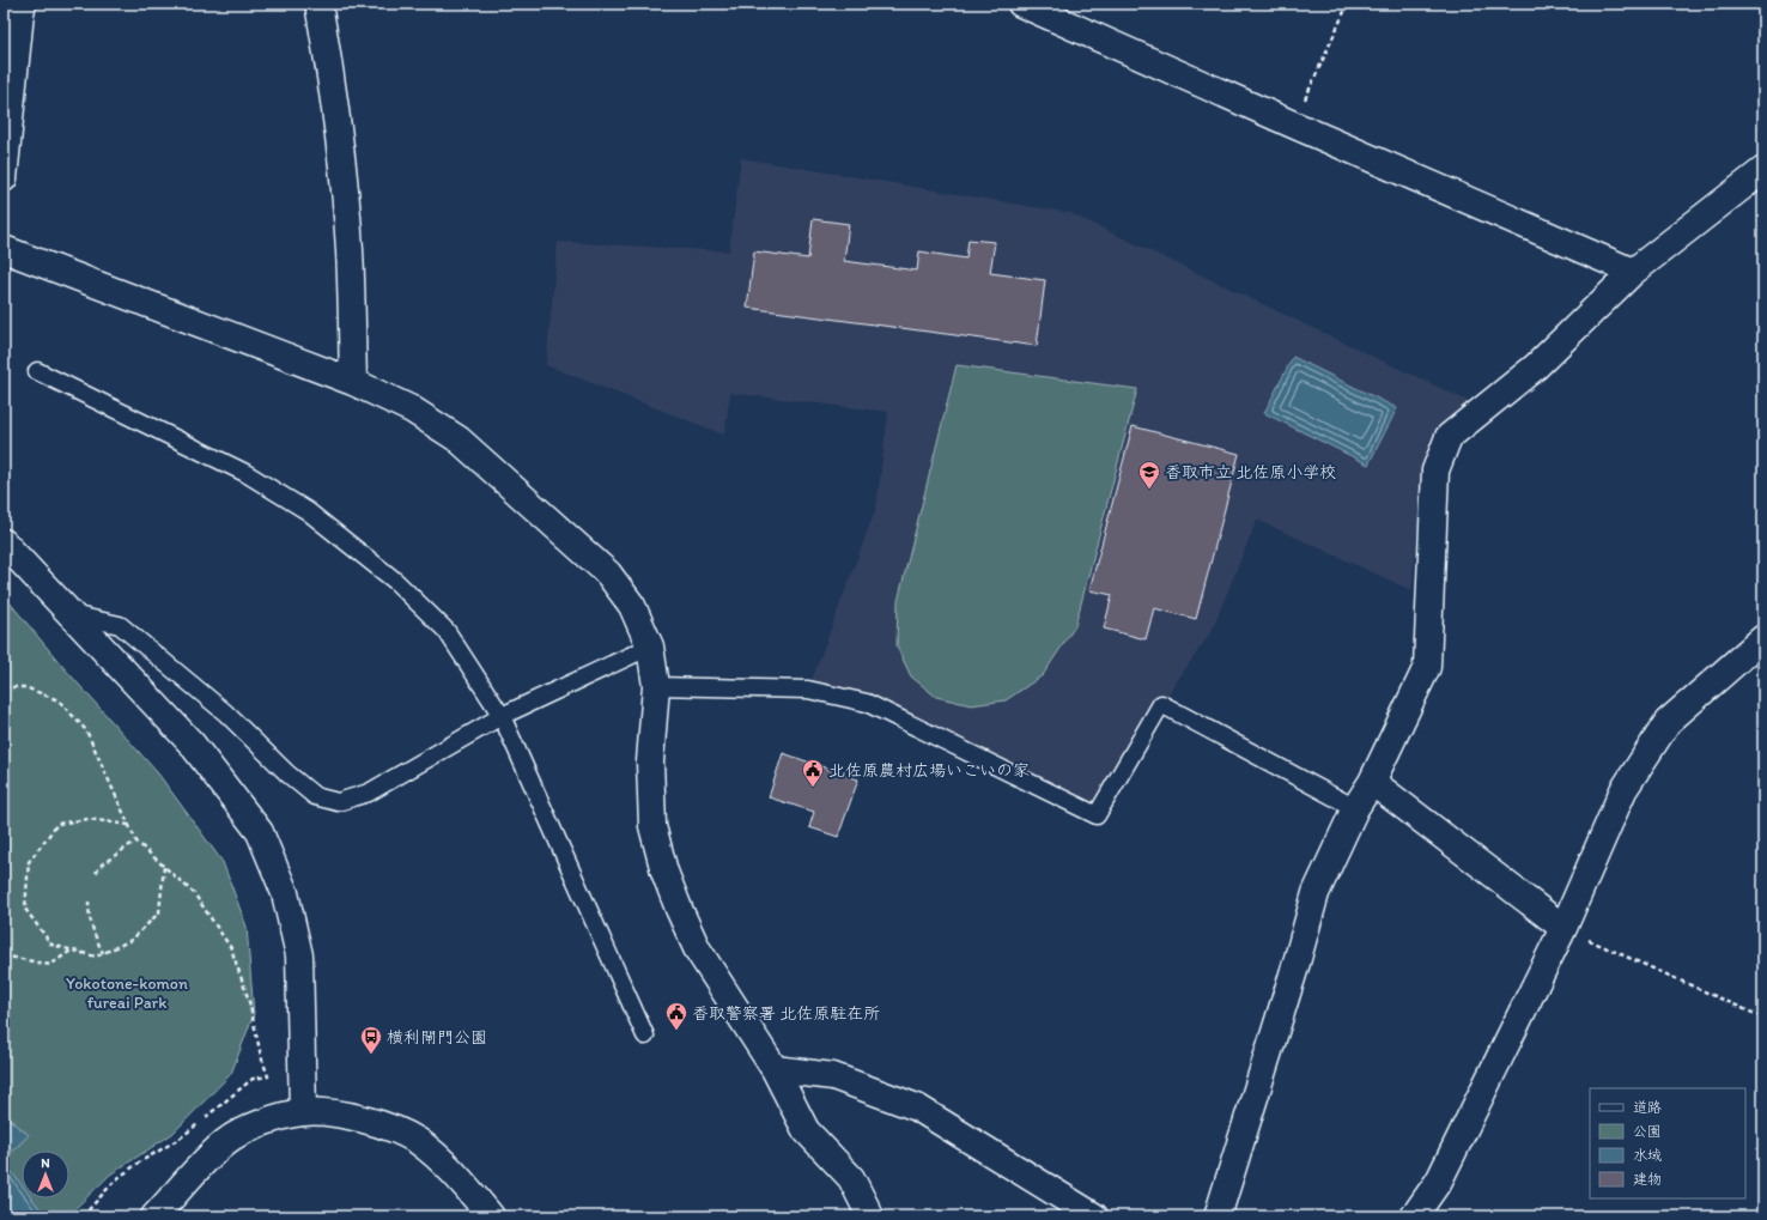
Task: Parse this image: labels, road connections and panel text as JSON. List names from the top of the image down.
{
  "parks": ["Yokotone-komon fureai Park"],
  "places": {
    "school or university": ["香取市立 北佐原小学校"],
    "public building": ["北佐原農村広場いこいの家", "香取警察署 北佐原駐在所"],
    "bus stop": ["横利閘門公園"]
  },
  "legend": [
    "道路",
    "公園",
    "水域",
    "建物"
  ],
  "north": "top"
}
